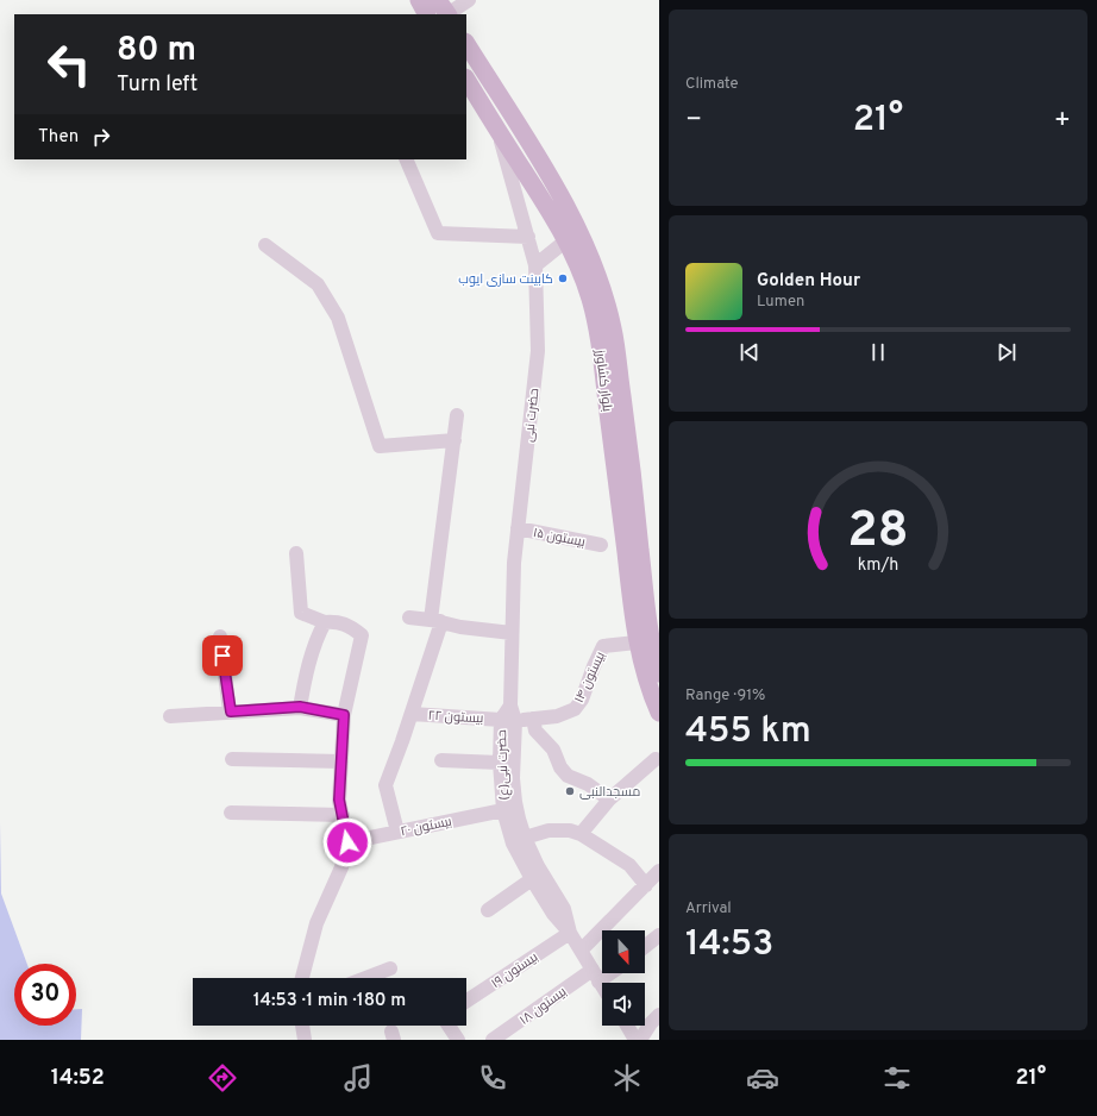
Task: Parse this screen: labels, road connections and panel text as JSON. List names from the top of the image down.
{
  "streets": {
    "main road": ["بلوار کشاورز"],
    "street": [
      "حضرت نبی",
      "بیستون ۱۵",
      "بیستون ۱۴",
      "بیستون ۲۲",
      "حضرت نبی(ع)",
      "بیستون ۲۰",
      "بیستون ۱۹",
      "بیستون ۱۸"
    ]
  },
  "crossings": [
    ["بلوار کشاورز", "حضرت نبی"],
    ["بلوار کشاورز", "بیستون ۱۴"],
    ["حضرت نبی", "بیستون ۱۵"],
    ["حضرت نبی", "حضرت نبی(ع)"],
    ["بیستون ۱۴", "بیستون ۲۲"],
    ["بیستون ۱۴", "حضرت نبی(ع)"],
    ["بیستون ۲۲", "حضرت نبی(ع)"],
    ["حضرت نبی(ع)", "بیستون ۲۰"],
    ["حضرت نبی(ع)", "بیستون ۱۹"],
    ["حضرت نبی(ع)", "بیستون ۱۸"]
  ],
  "places": ["کابینت سازی ایوب", "مسجدالنبی"],
  "north": "bottom",
  "page": {
    "tile": [
      "Climate",
      ["Range · 91%", "455 km"],
      ["Arrival", "14:53"]
    ],
    "turn": ["80 m", "Turn left"],
    "heat": ["−", "21°", "+"],
    "then": "Then",
    "song": ["Golden Hour", "Lumen"],
    "limit": "30",
    "trip": "14:53 · 1 min · 180 m",
    "tabs": ["14:52", "21°"],
    "gauge": ["28", "km/h"]
  }
}
